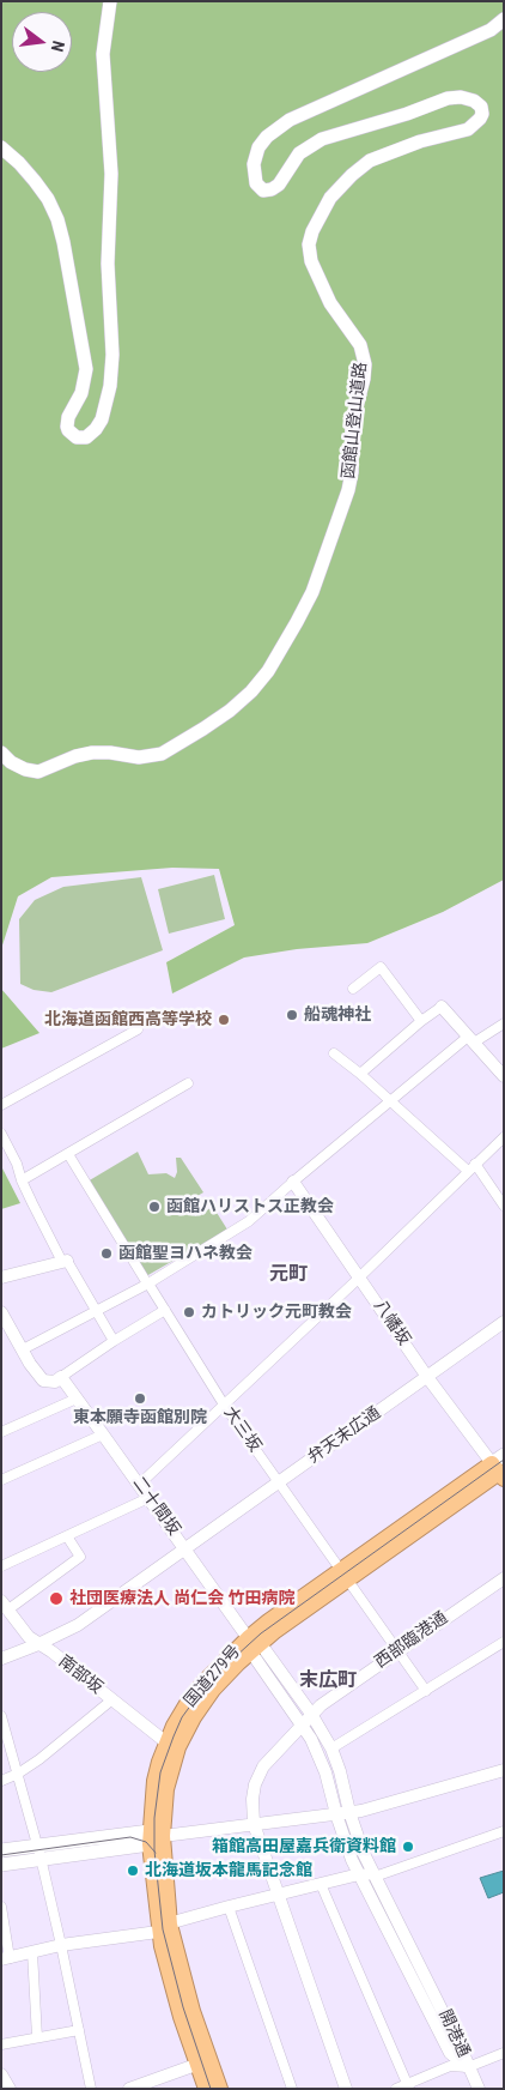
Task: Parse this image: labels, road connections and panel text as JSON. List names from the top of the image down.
{
  "streets": {
    "highway": ["国道279号"],
    "main road": ["函館山登山道路"],
    "street": [
      "八幡坂",
      "大三坂",
      "弁天末広通",
      "二十間坂",
      "西部臨港通",
      "南部坂",
      "開港通"
    ]
  },
  "crossings": [
    ["八幡坂", "弁天末広通"],
    ["八幡坂", "国道279号"],
    ["大三坂", "弁天末広通"],
    ["大三坂", "西部臨港通"],
    ["大三坂", "国道279号"],
    ["弁天末広通", "二十間坂"],
    ["弁天末広通", "南部坂"],
    ["二十間坂", "国道279号"],
    ["二十間坂", "開港通"],
    ["西部臨港通", "開港通"],
    ["南部坂", "国道279号"],
    ["国道279号", "開港通"]
  ],
  "districts": ["元町", "末広町"],
  "places": [
    "船魂神社",
    "北海道函館西高等学校",
    "函館ハリストス正教会",
    "函館聖ヨハネ教会",
    "カトリック元町教会",
    "東本願寺函館別院",
    "社団医療法人 尚仁会 竹田病院",
    "箱館高田屋嘉兵衛資料館",
    "北海道坂本龍馬記念館"
  ],
  "north": "right"
}
